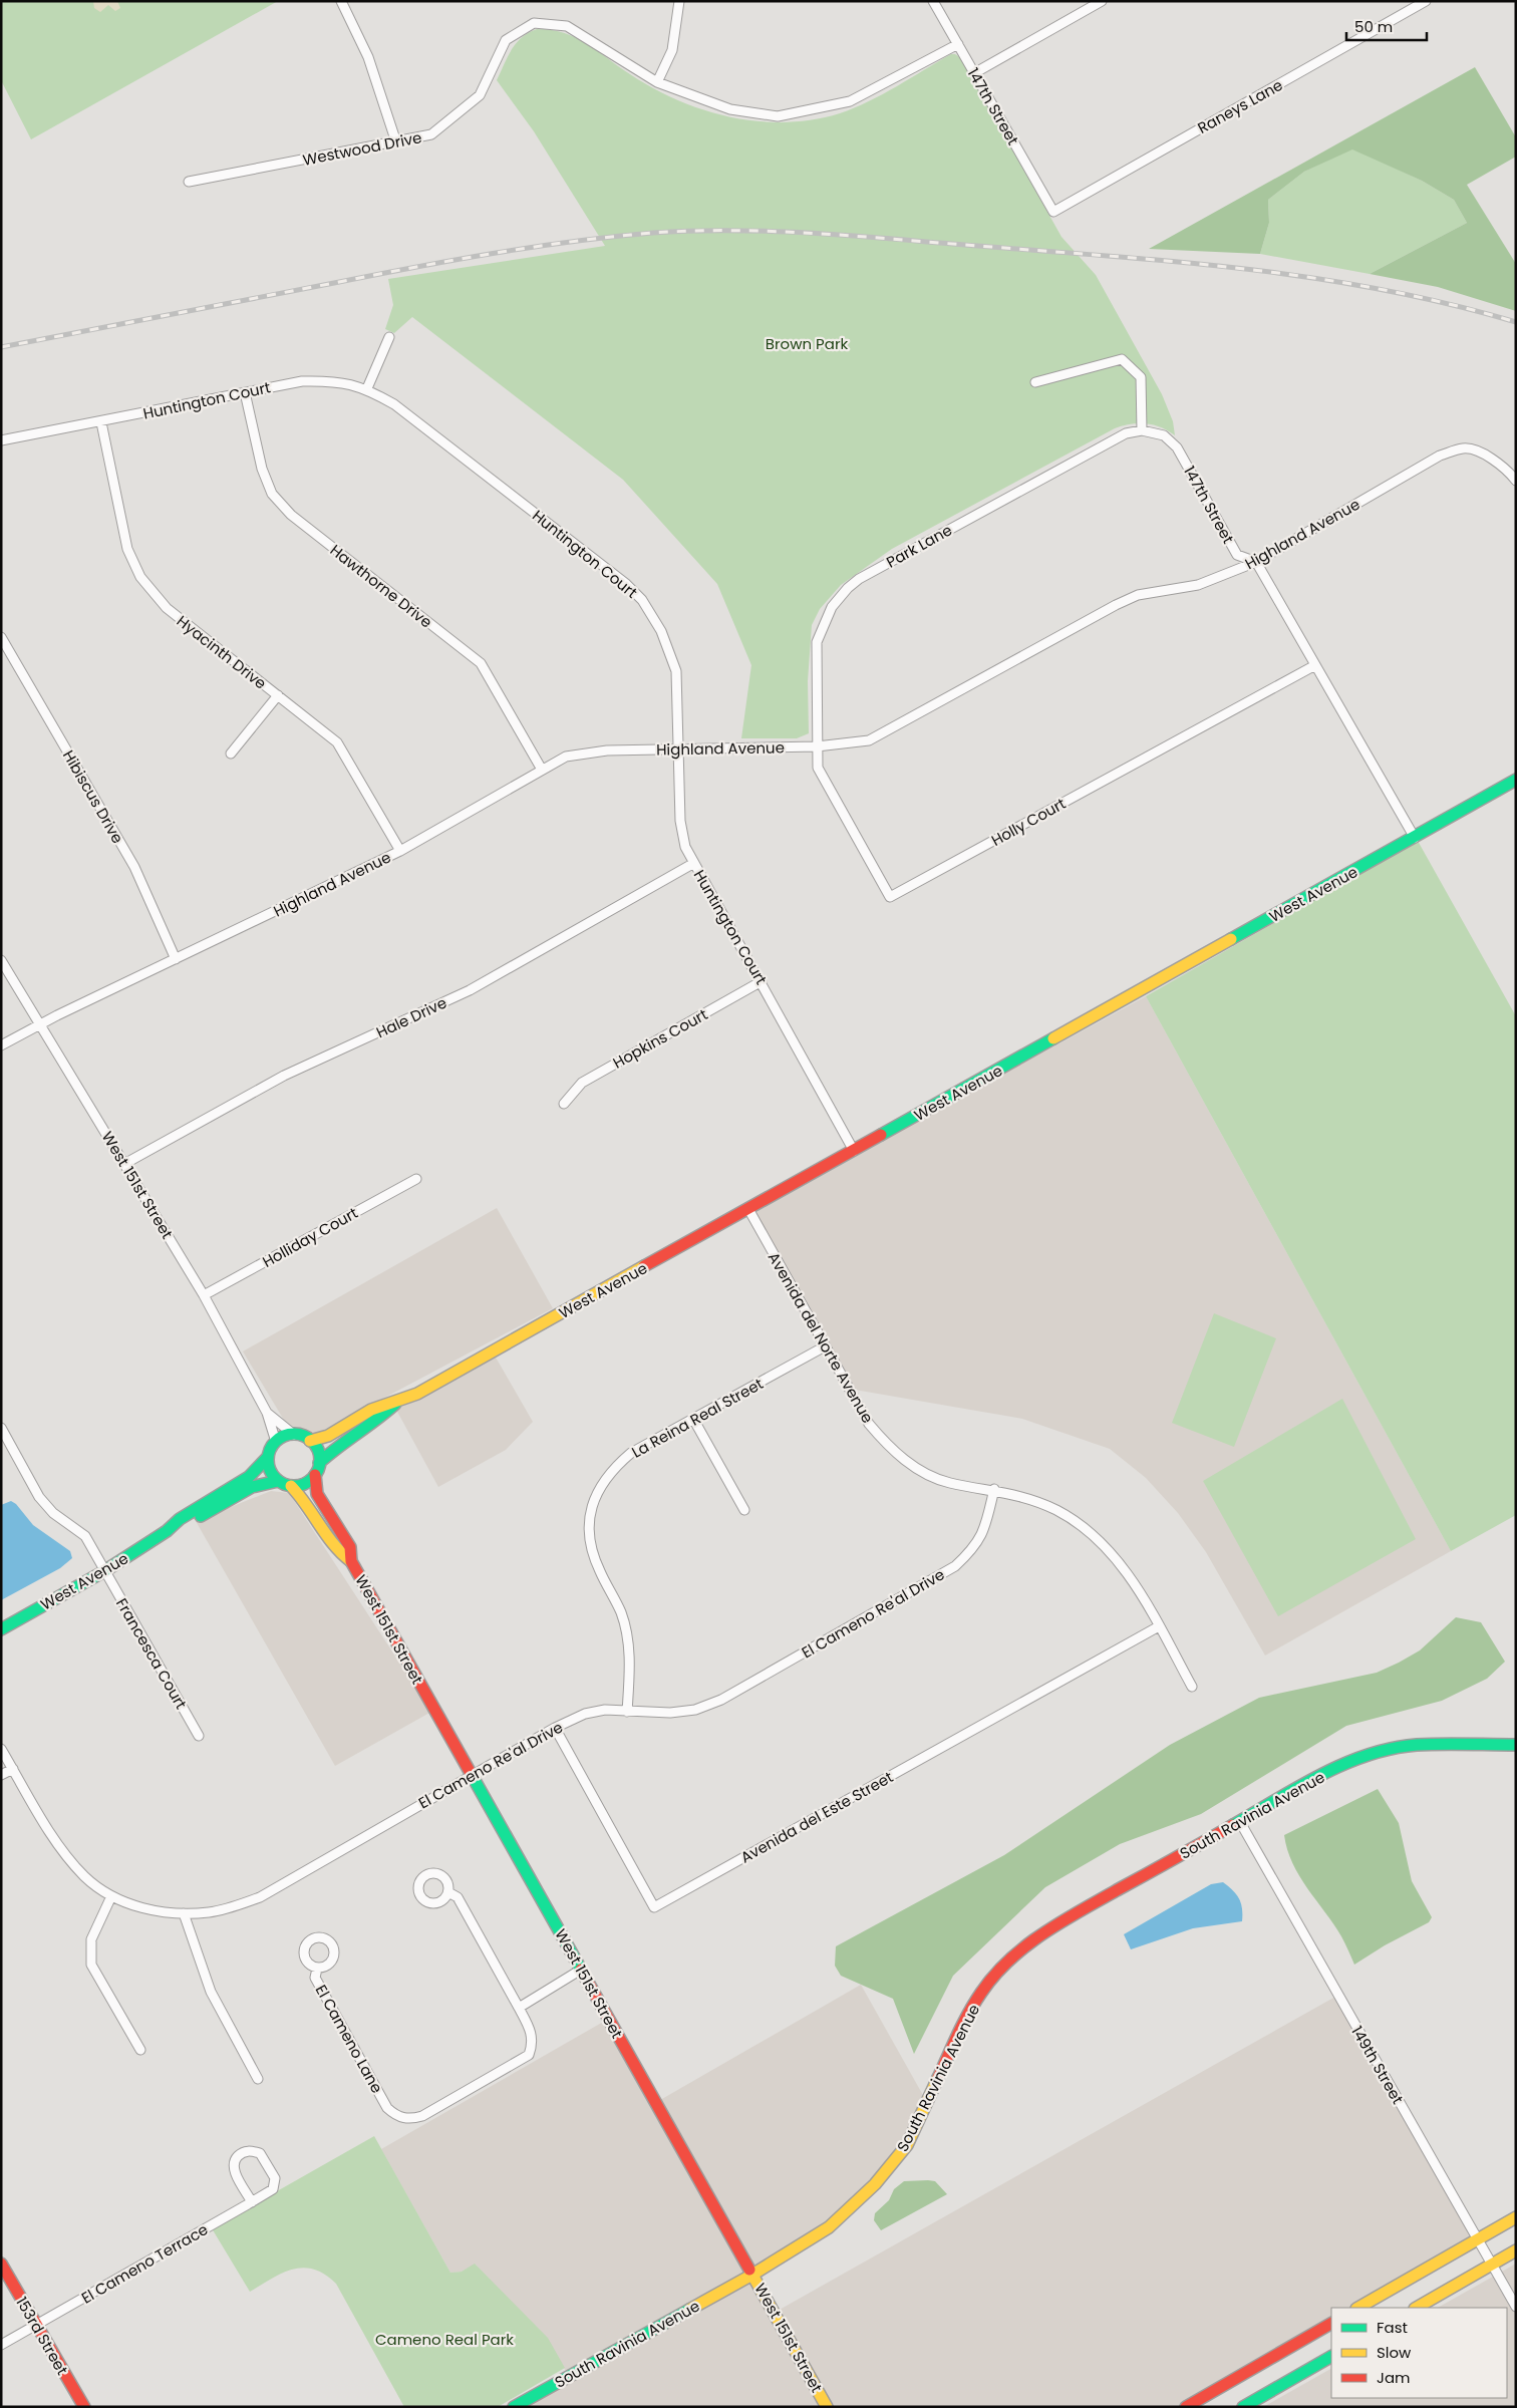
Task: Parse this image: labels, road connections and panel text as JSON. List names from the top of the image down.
{
  "streets": {
    "main road": [
      "West Avenue",
      "West 151st Street",
      "South Ravinia Avenue",
      "153rd Street"
    ],
    "street": [
      "147th Street",
      "Raneys Lane",
      "Westwood Drive",
      "Huntington Court",
      "Highland Avenue",
      "Park Lane",
      "Hawthorne Drive",
      "Hyacinth Drive",
      "Hibiscus Drive",
      "Holly Court",
      "Hale Drive",
      "Hopkins Court",
      "Holliday Court",
      "Avenida del Norte Avenue",
      "La Reina Real Street",
      "El Cameno Re'al Drive",
      "Francesca Court",
      "Avenida del Este Street",
      "El Cameno Lane",
      "149th Street",
      "El Cameno Terrace"
    ]
  },
  "crossings": [
    ["147th Street", "Raneys Lane"],
    ["147th Street", "Westwood Drive"],
    ["147th Street", "Highland Avenue"],
    ["147th Street", "Park Lane"],
    ["Huntington Court", "Highland Avenue"],
    ["Huntington Court", "Hawthorne Drive"],
    ["Huntington Court", "Hyacinth Drive"],
    ["Huntington Court", "West Avenue"],
    ["Huntington Court", "Hale Drive"],
    ["Huntington Court", "Hopkins Court"],
    ["Highland Avenue", "Park Lane"],
    ["Highland Avenue", "Hawthorne Drive"],
    ["Highland Avenue", "Hyacinth Drive"],
    ["Highland Avenue", "Hibiscus Drive"],
    ["Highland Avenue", "Holly Court"],
    ["Highland Avenue", "West 151st Street"],
    ["Park Lane", "Holly Court"],
    ["West Avenue", "West 151st Street"],
    ["West Avenue", "Avenida del Norte Avenue"],
    ["West Avenue", "Francesca Court"],
    ["Hale Drive", "West 151st Street"],
    ["West 151st Street", "Holliday Court"],
    ["West 151st Street", "El Cameno Re'al Drive"],
    ["West 151st Street", "South Ravinia Avenue"],
    ["Avenida del Norte Avenue", "La Reina Real Street"],
    ["Avenida del Norte Avenue", "El Cameno Re'al Drive"],
    ["Avenida del Norte Avenue", "Avenida del Este Street"],
    ["La Reina Real Street", "El Cameno Re'al Drive"],
    ["El Cameno Re'al Drive", "Avenida del Este Street"],
    ["South Ravinia Avenue", "149th Street"],
    ["El Cameno Terrace", "153rd Street"]
  ],
  "parks": ["Brown Park", "Cameno Real Park"],
  "legend": ["Fast", "Slow", "Jam"],
  "scale_bar": "50 m"
}
